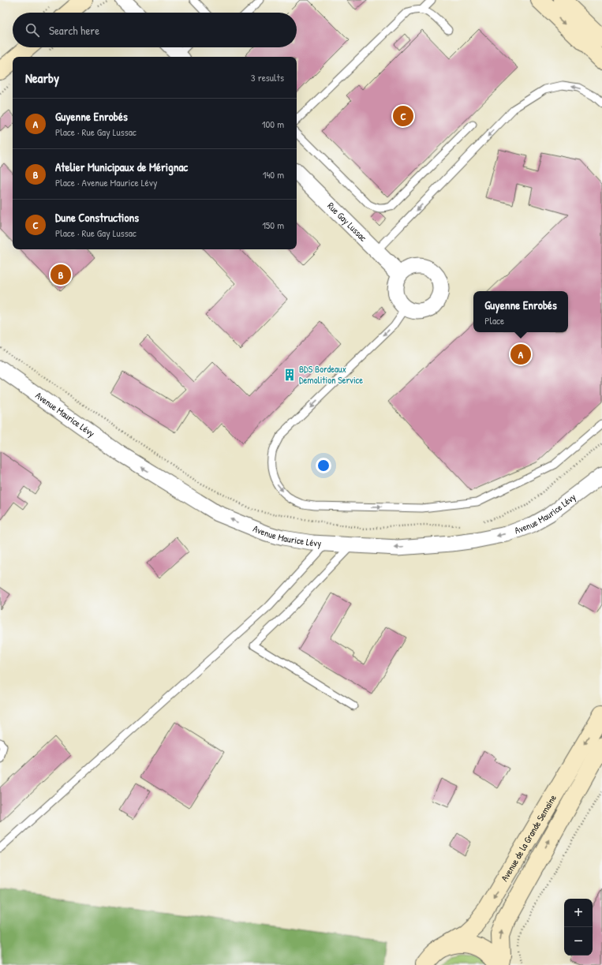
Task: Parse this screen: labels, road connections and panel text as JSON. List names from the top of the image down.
{
  "streets": {
    "main road": ["Avenue de la Grande Semaine"],
    "street": ["Rue Gay Lussac", "Avenue Maurice Lévy"]
  },
  "one_way": ["Avenue Maurice Lévy"],
  "places": {
    "building": ["BDS Bordeaux Demolition Service"]
  },
  "page": {
    "search": "Search here",
    "heading": ["Nearby", "3 results"],
    "list": [
      {
        "mark": "A",
        "name": "Guyenne Enrobés",
        "note": "Place · Rue Gay Lussac",
        "value": "100 m"
      },
      {
        "mark": "B",
        "name": "Atelier Municipaux de Mérignac",
        "note": "Place · Avenue Maurice Lévy",
        "value": "140 m"
      },
      {
        "mark": "C",
        "name": "Dune Constructions",
        "note": "Place · Rue Gay Lussac",
        "value": "150 m"
      }
    ],
    "pins": ["C", "B", "A"],
    "popup": ["Guyenne Enrobés", "Place"],
    "map_buttons": ["+", "−"]
  }
}
